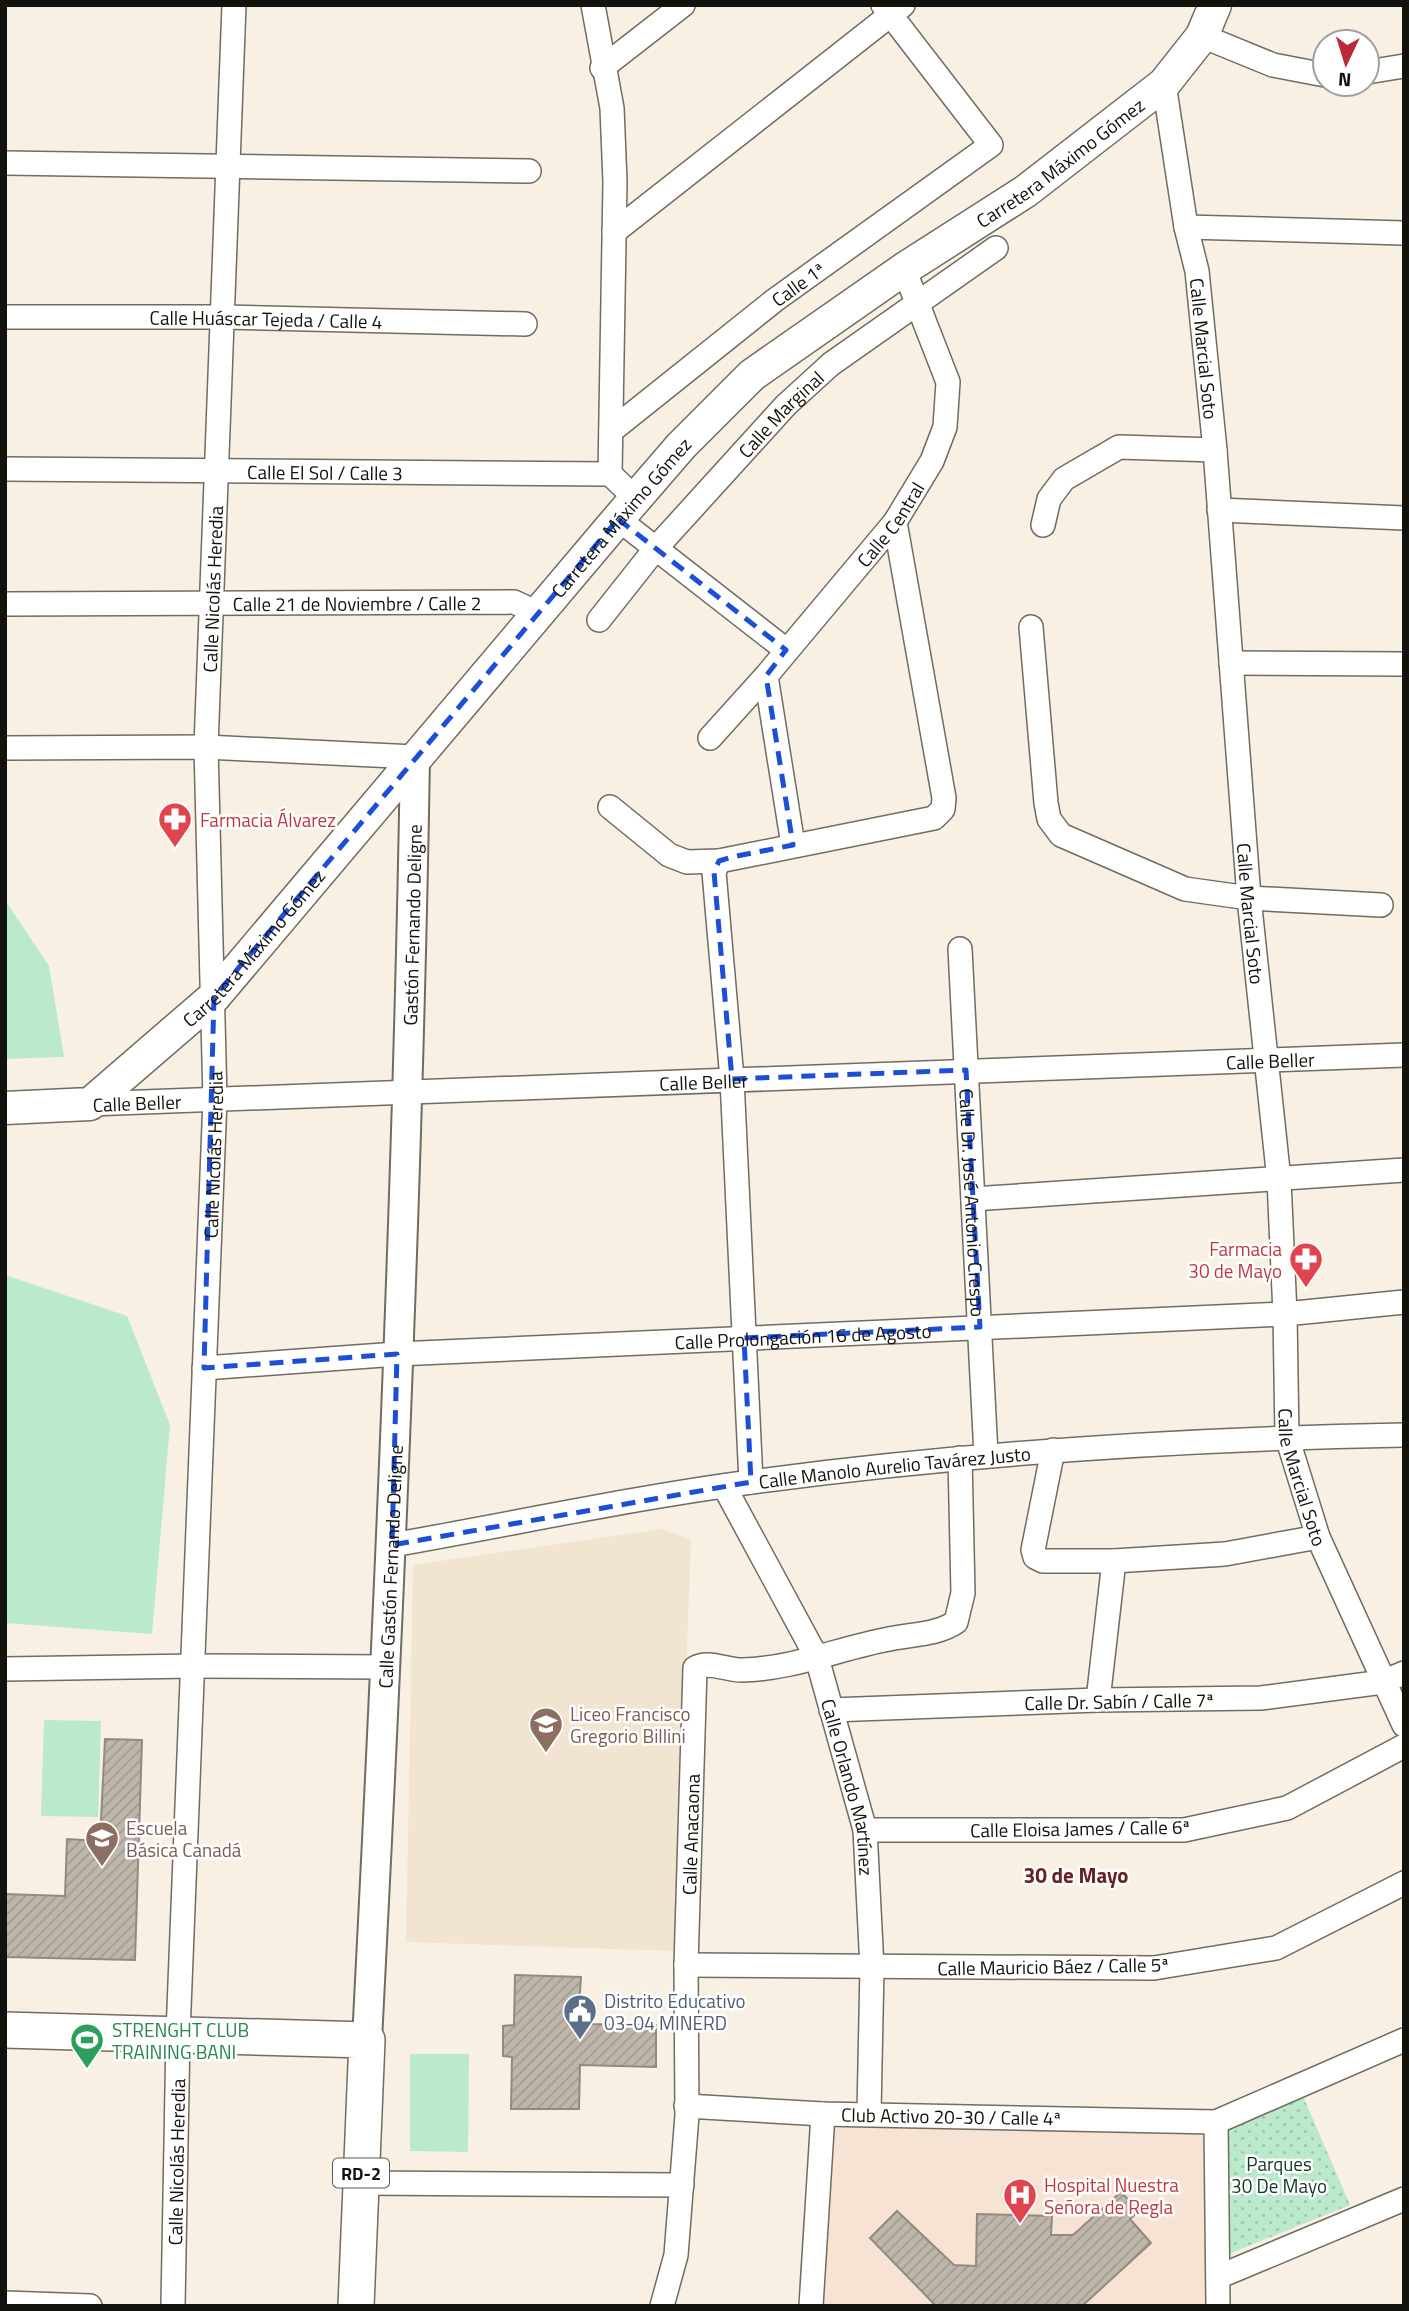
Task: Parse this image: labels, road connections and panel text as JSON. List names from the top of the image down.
{
  "streets": {
    "main road": ["Carretera Máximo Gómez", "Calle Beller", "RD-2"],
    "street": [
      "Calle 1ª",
      "Calle Huáscar Tejeda / Calle 4",
      "Calle Marcial Soto",
      "Calle Marginal",
      "Calle El Sol / Calle 3",
      "Calle Central",
      "Calle Nicolás Heredia",
      "Calle 21 de Noviembre / Calle 2",
      "Gastón Fernando Deligne",
      "Calle Dr. José Antonio Crespo",
      "Calle Prolongación 16 de Agosto",
      "Calle Manolo Aurelio Tavárez Justo",
      "Calle Gastón Fernando Deligne",
      "Calle Dr. Sabín / Calle 7ª",
      "Calle Orlando Martínez",
      "Calle Eloisa James / Calle 6ª",
      "Calle Anacaona",
      "Calle Mauricio Báez / Calle 5ª",
      "Club Activo 20-30 / Calle 4ª"
    ]
  },
  "crossings": [
    ["Carretera Máximo Gómez", "Calle Marcial Soto"],
    ["Carretera Máximo Gómez", "Calle Central"],
    ["Carretera Máximo Gómez", "Calle Nicolás Heredia"],
    ["Carretera Máximo Gómez", "Calle 21 de Noviembre / Calle 2"],
    ["Carretera Máximo Gómez", "Gastón Fernando Deligne"],
    ["Carretera Máximo Gómez", "Calle Beller"],
    ["Calle Huáscar Tejeda / Calle 4", "Calle Nicolás Heredia"],
    ["Calle Marcial Soto", "Calle Beller"],
    ["Calle Marcial Soto", "Calle Prolongación 16 de Agosto"],
    ["Calle Marcial Soto", "Calle Manolo Aurelio Tavárez Justo"],
    ["Calle Marcial Soto", "Calle Dr. Sabín / Calle 7ª"],
    ["Calle Marginal", "Calle Central"],
    ["Calle El Sol / Calle 3", "Calle Nicolás Heredia"],
    ["Calle Nicolás Heredia", "Calle 21 de Noviembre / Calle 2"],
    ["Calle Nicolás Heredia", "Calle Beller"],
    ["Calle Nicolás Heredia", "Calle Prolongación 16 de Agosto"],
    ["Gastón Fernando Deligne", "Calle Beller"],
    ["Gastón Fernando Deligne", "Calle Gastón Fernando Deligne"],
    ["Calle Beller", "Calle Dr. José Antonio Crespo"],
    ["Calle Beller", "Calle Gastón Fernando Deligne"],
    ["Calle Dr. José Antonio Crespo", "Calle Prolongación 16 de Agosto"],
    ["Calle Dr. José Antonio Crespo", "Calle Manolo Aurelio Tavárez Justo"],
    ["Calle Prolongación 16 de Agosto", "Calle Gastón Fernando Deligne"],
    ["Calle Manolo Aurelio Tavárez Justo", "Calle Gastón Fernando Deligne"],
    ["Calle Manolo Aurelio Tavárez Justo", "Calle Orlando Martínez"],
    ["Calle Manolo Aurelio Tavárez Justo", "Calle Anacaona"],
    ["Calle Gastón Fernando Deligne", "RD-2"],
    ["Calle Dr. Sabín / Calle 7ª", "Calle Orlando Martínez"],
    ["Calle Orlando Martínez", "Calle Eloisa James / Calle 6ª"],
    ["Calle Orlando Martínez", "Calle Anacaona"],
    ["Calle Orlando Martínez", "Calle Mauricio Báez / Calle 5ª"],
    ["Calle Orlando Martínez", "Club Activo 20-30 / Calle 4ª"],
    ["Calle Anacaona", "Calle Mauricio Báez / Calle 5ª"],
    ["Calle Anacaona", "Club Activo 20-30 / Calle 4ª"]
  ],
  "districts": ["30 de Mayo"],
  "parks": ["Parques 30 De Mayo"],
  "places": {
    "pharmacy": ["Farmacia Álvarez", "Farmacia 30 de Mayo"],
    "school or university": ["Liceo Francisco Gregorio Billini", "Escuela Básica Canadá"],
    "public building": ["Distrito Educativo 03-04 MINERD"],
    "sports": ["STRENGHT CLUB TRAINING BANI"],
    "hospital": ["Hospital Nuestra Señora de Regla"]
  },
  "north": "bottom"
}
